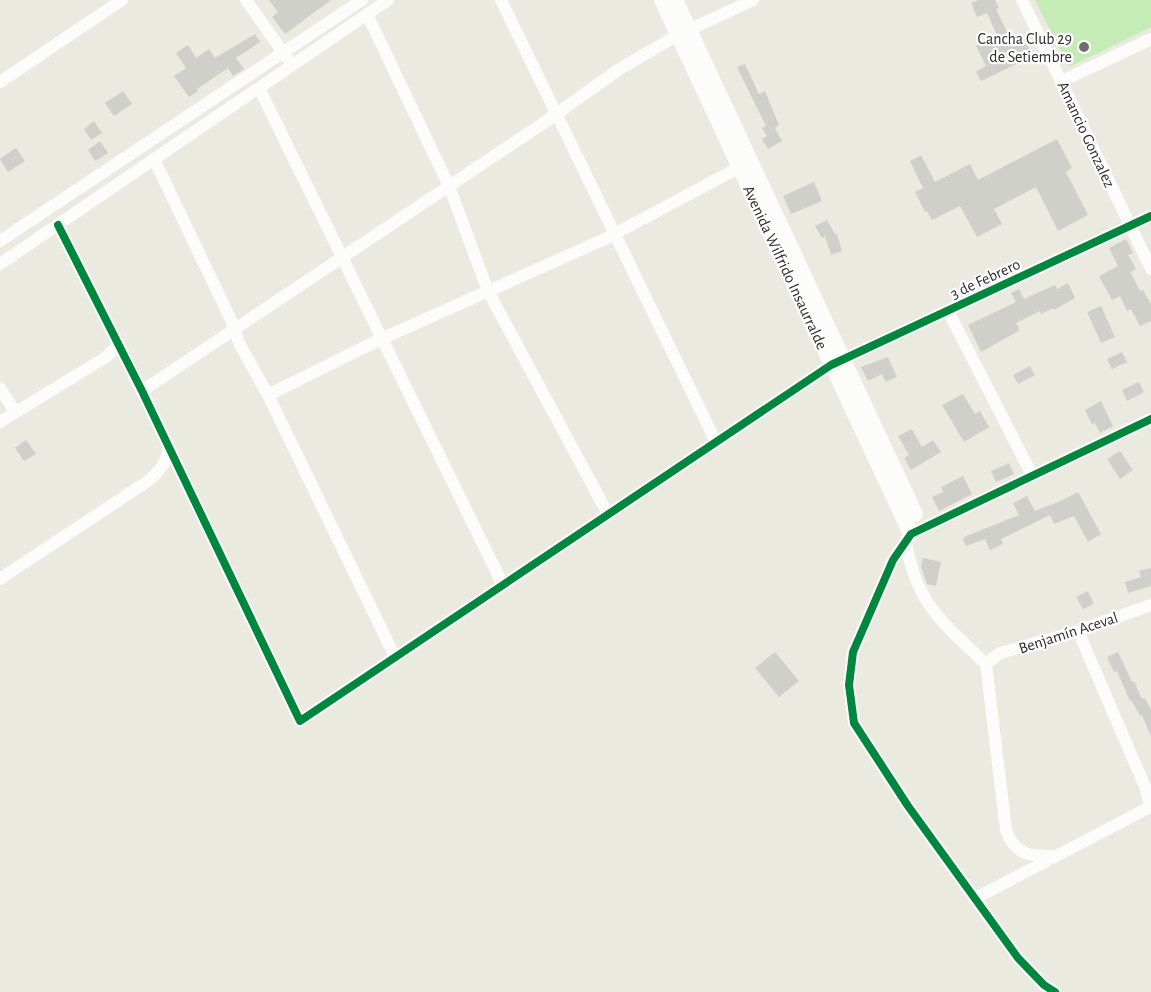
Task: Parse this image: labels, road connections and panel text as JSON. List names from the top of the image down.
{
  "streets": {
    "street": [
      "Amancio Gonzalez",
      "Avenida Wilfrido Insaurralde",
      "3 de Febrero",
      "Benjamín Aceval"
    ]
  },
  "crossings": [
    ["Amancio Gonzalez", "3 de Febrero"],
    ["Avenida Wilfrido Insaurralde", "3 de Febrero"]
  ],
  "places": ["Cancha Club 29 de Setiembre"]
}
